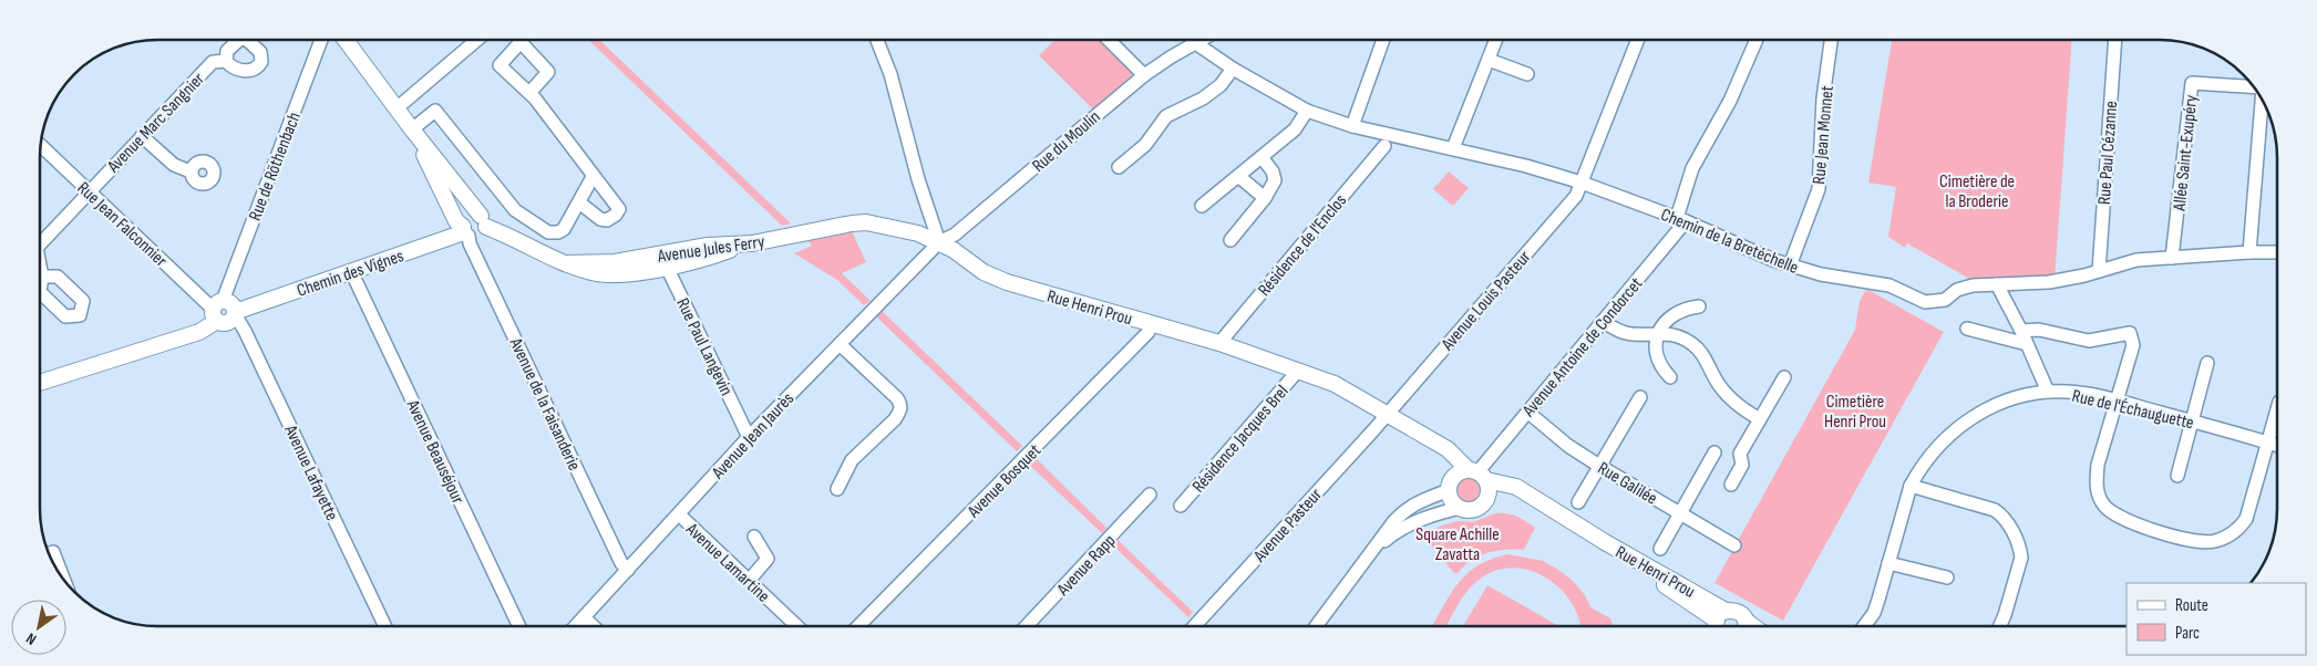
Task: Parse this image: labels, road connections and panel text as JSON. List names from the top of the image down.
{
  "streets": {
    "street": [
      "Avenue Marc Sangnier",
      "Rue Jean Monnet",
      "Rue du Moulin",
      "Rue Paul Cézanne",
      "Allée Saint-Exupéry",
      "Rue de Röthenbach",
      "Rue Jean Falconnier",
      "Chemin de la Bretéchelle",
      "Résidence de l'Enclos",
      "Avenue Jules Ferry",
      "Chemin des Vignes",
      "Avenue Louis Pasteur",
      "Rue Henri Prou",
      "Rue Paul Langevin",
      "Avenue Antoine de Condorcet",
      "Avenue de la Faisanderie",
      "Rue de l'Échauguette",
      "Avenue Jean Jaurès",
      "Résidence Jacques Brel",
      "Avenue Beauséjour",
      "Avenue Lafayette",
      "Avenue Bosquet",
      "Rue Galilée",
      "Avenue Pasteur",
      "Avenue Lamartine",
      "Avenue Rapp"
    ]
  },
  "crossings": [
    ["Avenue Marc Sangnier", "Rue Jean Falconnier"],
    ["Rue Jean Monnet", "Chemin de la Bretéchelle"],
    ["Rue du Moulin", "Chemin de la Bretéchelle"],
    ["Rue du Moulin", "Avenue Jules Ferry"],
    ["Rue du Moulin", "Rue Henri Prou"],
    ["Rue du Moulin", "Avenue Jean Jaurès"],
    ["Rue Paul Cézanne", "Chemin de la Bretéchelle"],
    ["Allée Saint-Exupéry", "Chemin de la Bretéchelle"],
    ["Rue de Röthenbach", "Rue Jean Falconnier"],
    ["Rue de Röthenbach", "Chemin des Vignes"],
    ["Rue Jean Falconnier", "Chemin des Vignes"],
    ["Chemin de la Bretéchelle", "Avenue Louis Pasteur"],
    ["Chemin de la Bretéchelle", "Avenue Antoine de Condorcet"],
    ["Résidence de l'Enclos", "Rue Henri Prou"],
    ["Avenue Jules Ferry", "Chemin des Vignes"],
    ["Avenue Jules Ferry", "Rue Henri Prou"],
    ["Avenue Jules Ferry", "Rue Paul Langevin"],
    ["Avenue Jules Ferry", "Avenue Jean Jaurès"],
    ["Chemin des Vignes", "Avenue de la Faisanderie"],
    ["Chemin des Vignes", "Avenue Beauséjour"],
    ["Chemin des Vignes", "Avenue Lafayette"],
    ["Avenue Louis Pasteur", "Rue Henri Prou"],
    ["Avenue Louis Pasteur", "Avenue Pasteur"],
    ["Rue Henri Prou", "Avenue Antoine de Condorcet"],
    ["Rue Henri Prou", "Avenue Jean Jaurès"],
    ["Rue Henri Prou", "Résidence Jacques Brel"],
    ["Rue Henri Prou", "Avenue Bosquet"],
    ["Rue Henri Prou", "Avenue Pasteur"],
    ["Rue Paul Langevin", "Avenue Jean Jaurès"],
    ["Avenue Antoine de Condorcet", "Rue Galilée"],
    ["Avenue de la Faisanderie", "Avenue Jean Jaurès"],
    ["Avenue Jean Jaurès", "Avenue Lamartine"]
  ],
  "parks": ["Cimetière de la Broderie", "Cimetière Henri Prou", "Square Achille Zavatta"],
  "legend": ["Route", "Parc"],
  "north": "bottom left"
}
